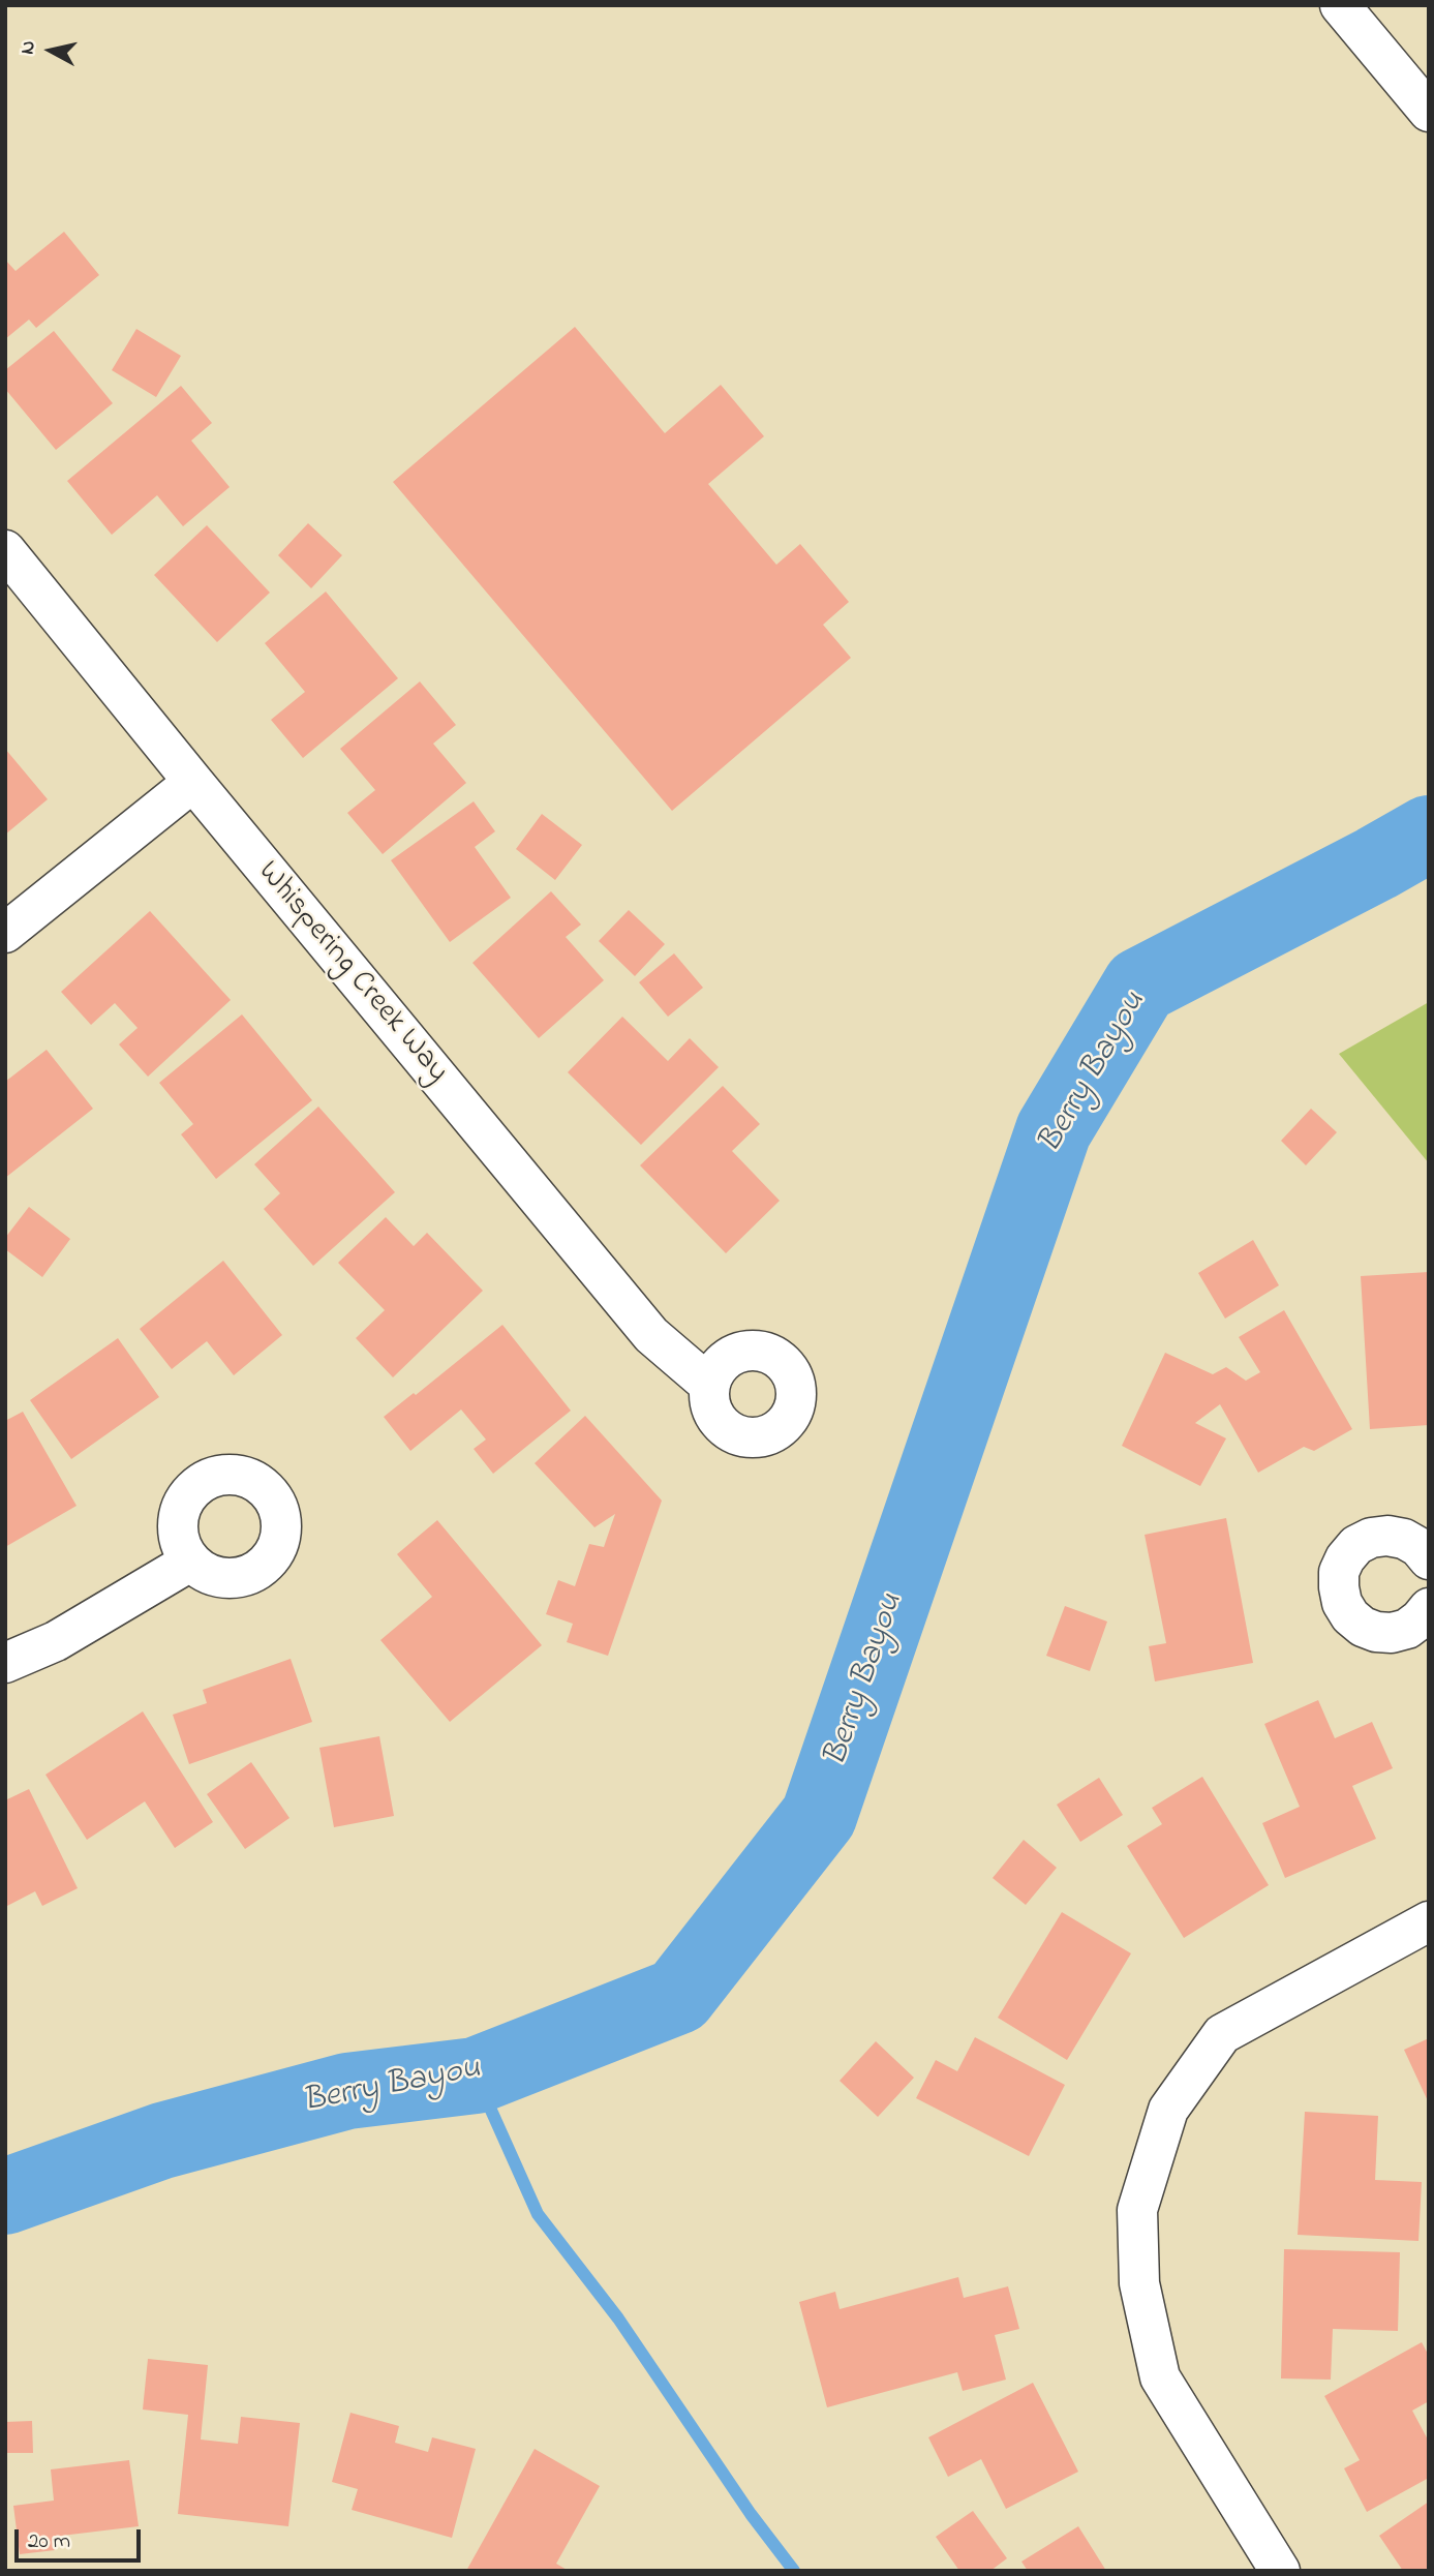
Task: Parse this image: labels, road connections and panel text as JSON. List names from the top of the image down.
{
  "streets": {
    "street": ["Whispering Creek Way"]
  },
  "water": ["Berry Bayou"],
  "scale_bar": "20 m",
  "north": "left"
}
